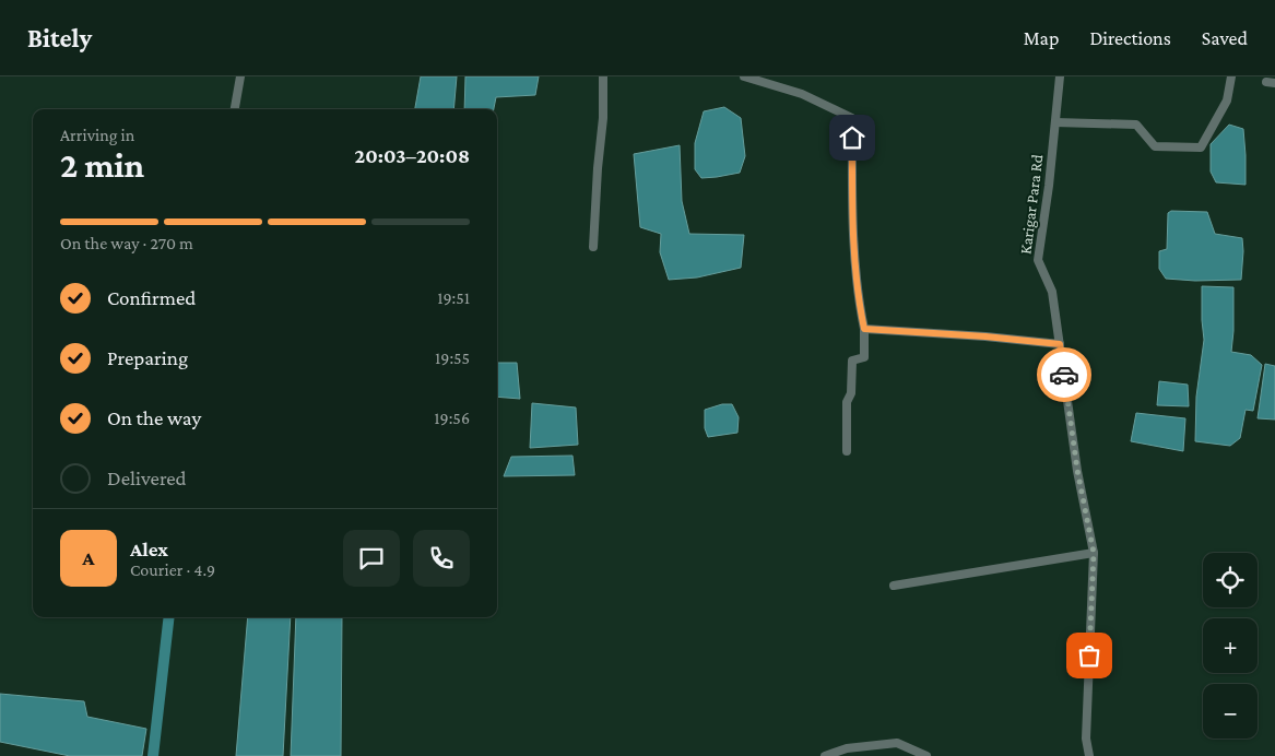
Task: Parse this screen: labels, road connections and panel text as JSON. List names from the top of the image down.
{
  "streets": {
    "street": ["Karigar Para Rd"]
  },
  "page": {
    "header": "Bitely",
    "nav": ["Map", "Directions", "Saved"],
    "heading": ["2 min", "Arriving in", "20:03–20:08"],
    "panel": ["Alex", "Courier · 4.9"],
    "bar": "On the way · 270 m",
    "list": [
      ["Confirmed", "19:51"],
      ["Preparing", "19:55"],
      ["On the way", "19:56"],
      "Delivered"
    ],
    "round": "A",
    "map_buttons": ["+", "−"]
  }
}
